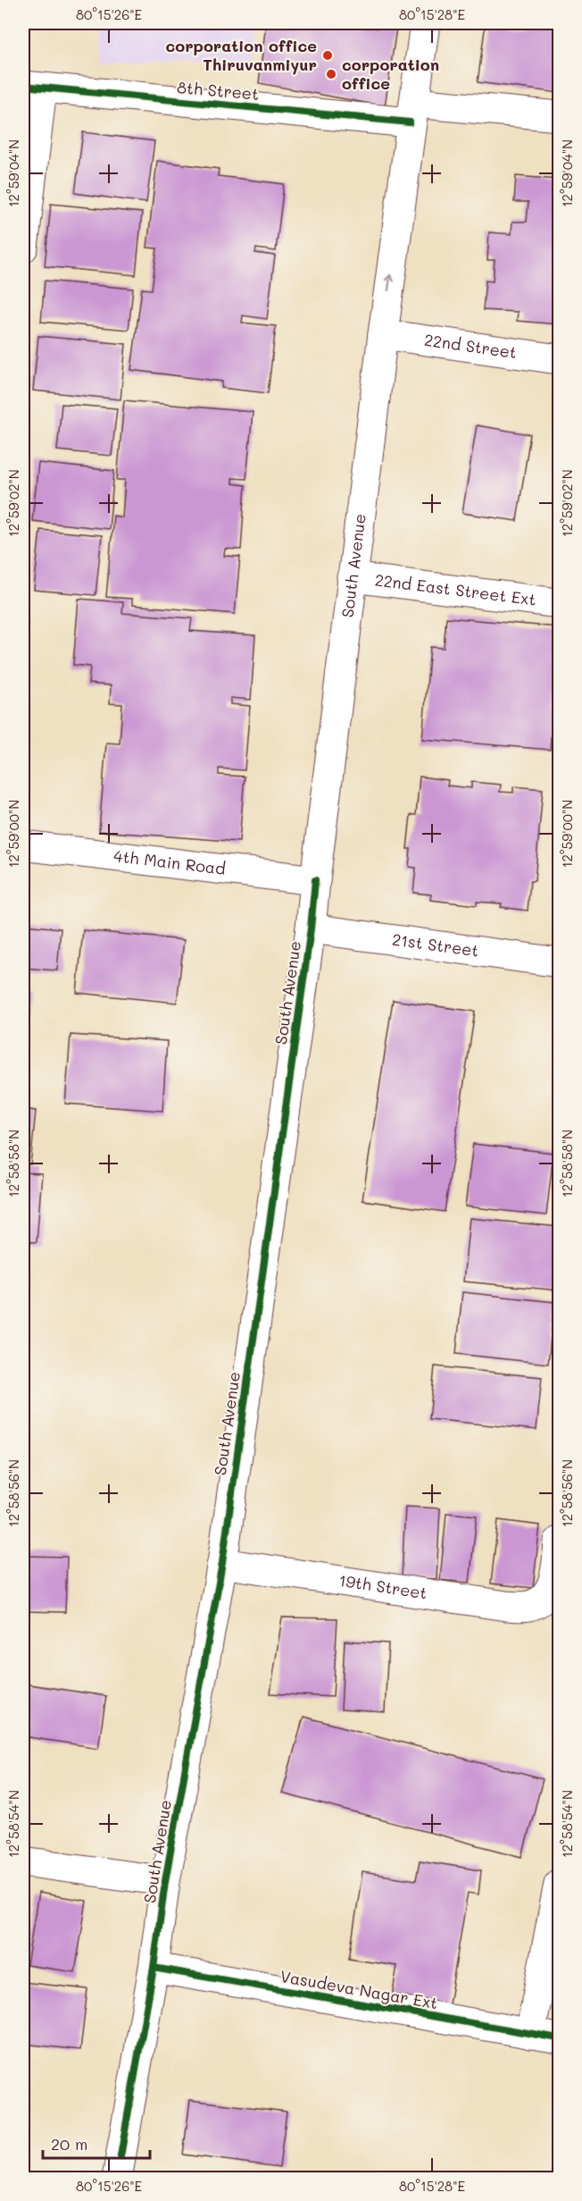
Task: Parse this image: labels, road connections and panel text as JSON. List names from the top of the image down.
{
  "streets": {
    "street": [
      "8th Street",
      "22nd Street",
      "South Avenue",
      "22nd East Street Ext",
      "4th Main Road",
      "21st Street",
      "19th Street",
      "Vasudeva Nagar Ext"
    ]
  },
  "crossings": [
    ["8th Street", "South Avenue"],
    ["22nd Street", "South Avenue"],
    ["South Avenue", "22nd East Street Ext"],
    ["South Avenue", "4th Main Road"],
    ["South Avenue", "21st Street"],
    ["South Avenue", "19th Street"],
    ["South Avenue", "Vasudeva Nagar Ext"]
  ],
  "places": ["corporation office Thiruvanmiyur", "corporation office"],
  "scale_bar": "20 m",
  "coordinates": [
    "80°15'26\"E",
    "80°15'28\"E",
    "12°59'04\"N",
    "12°59'02\"N",
    "12°59'00\"N",
    "12°58'58\"N",
    "12°58'56\"N",
    "12°58'54\"N"
  ]
}
